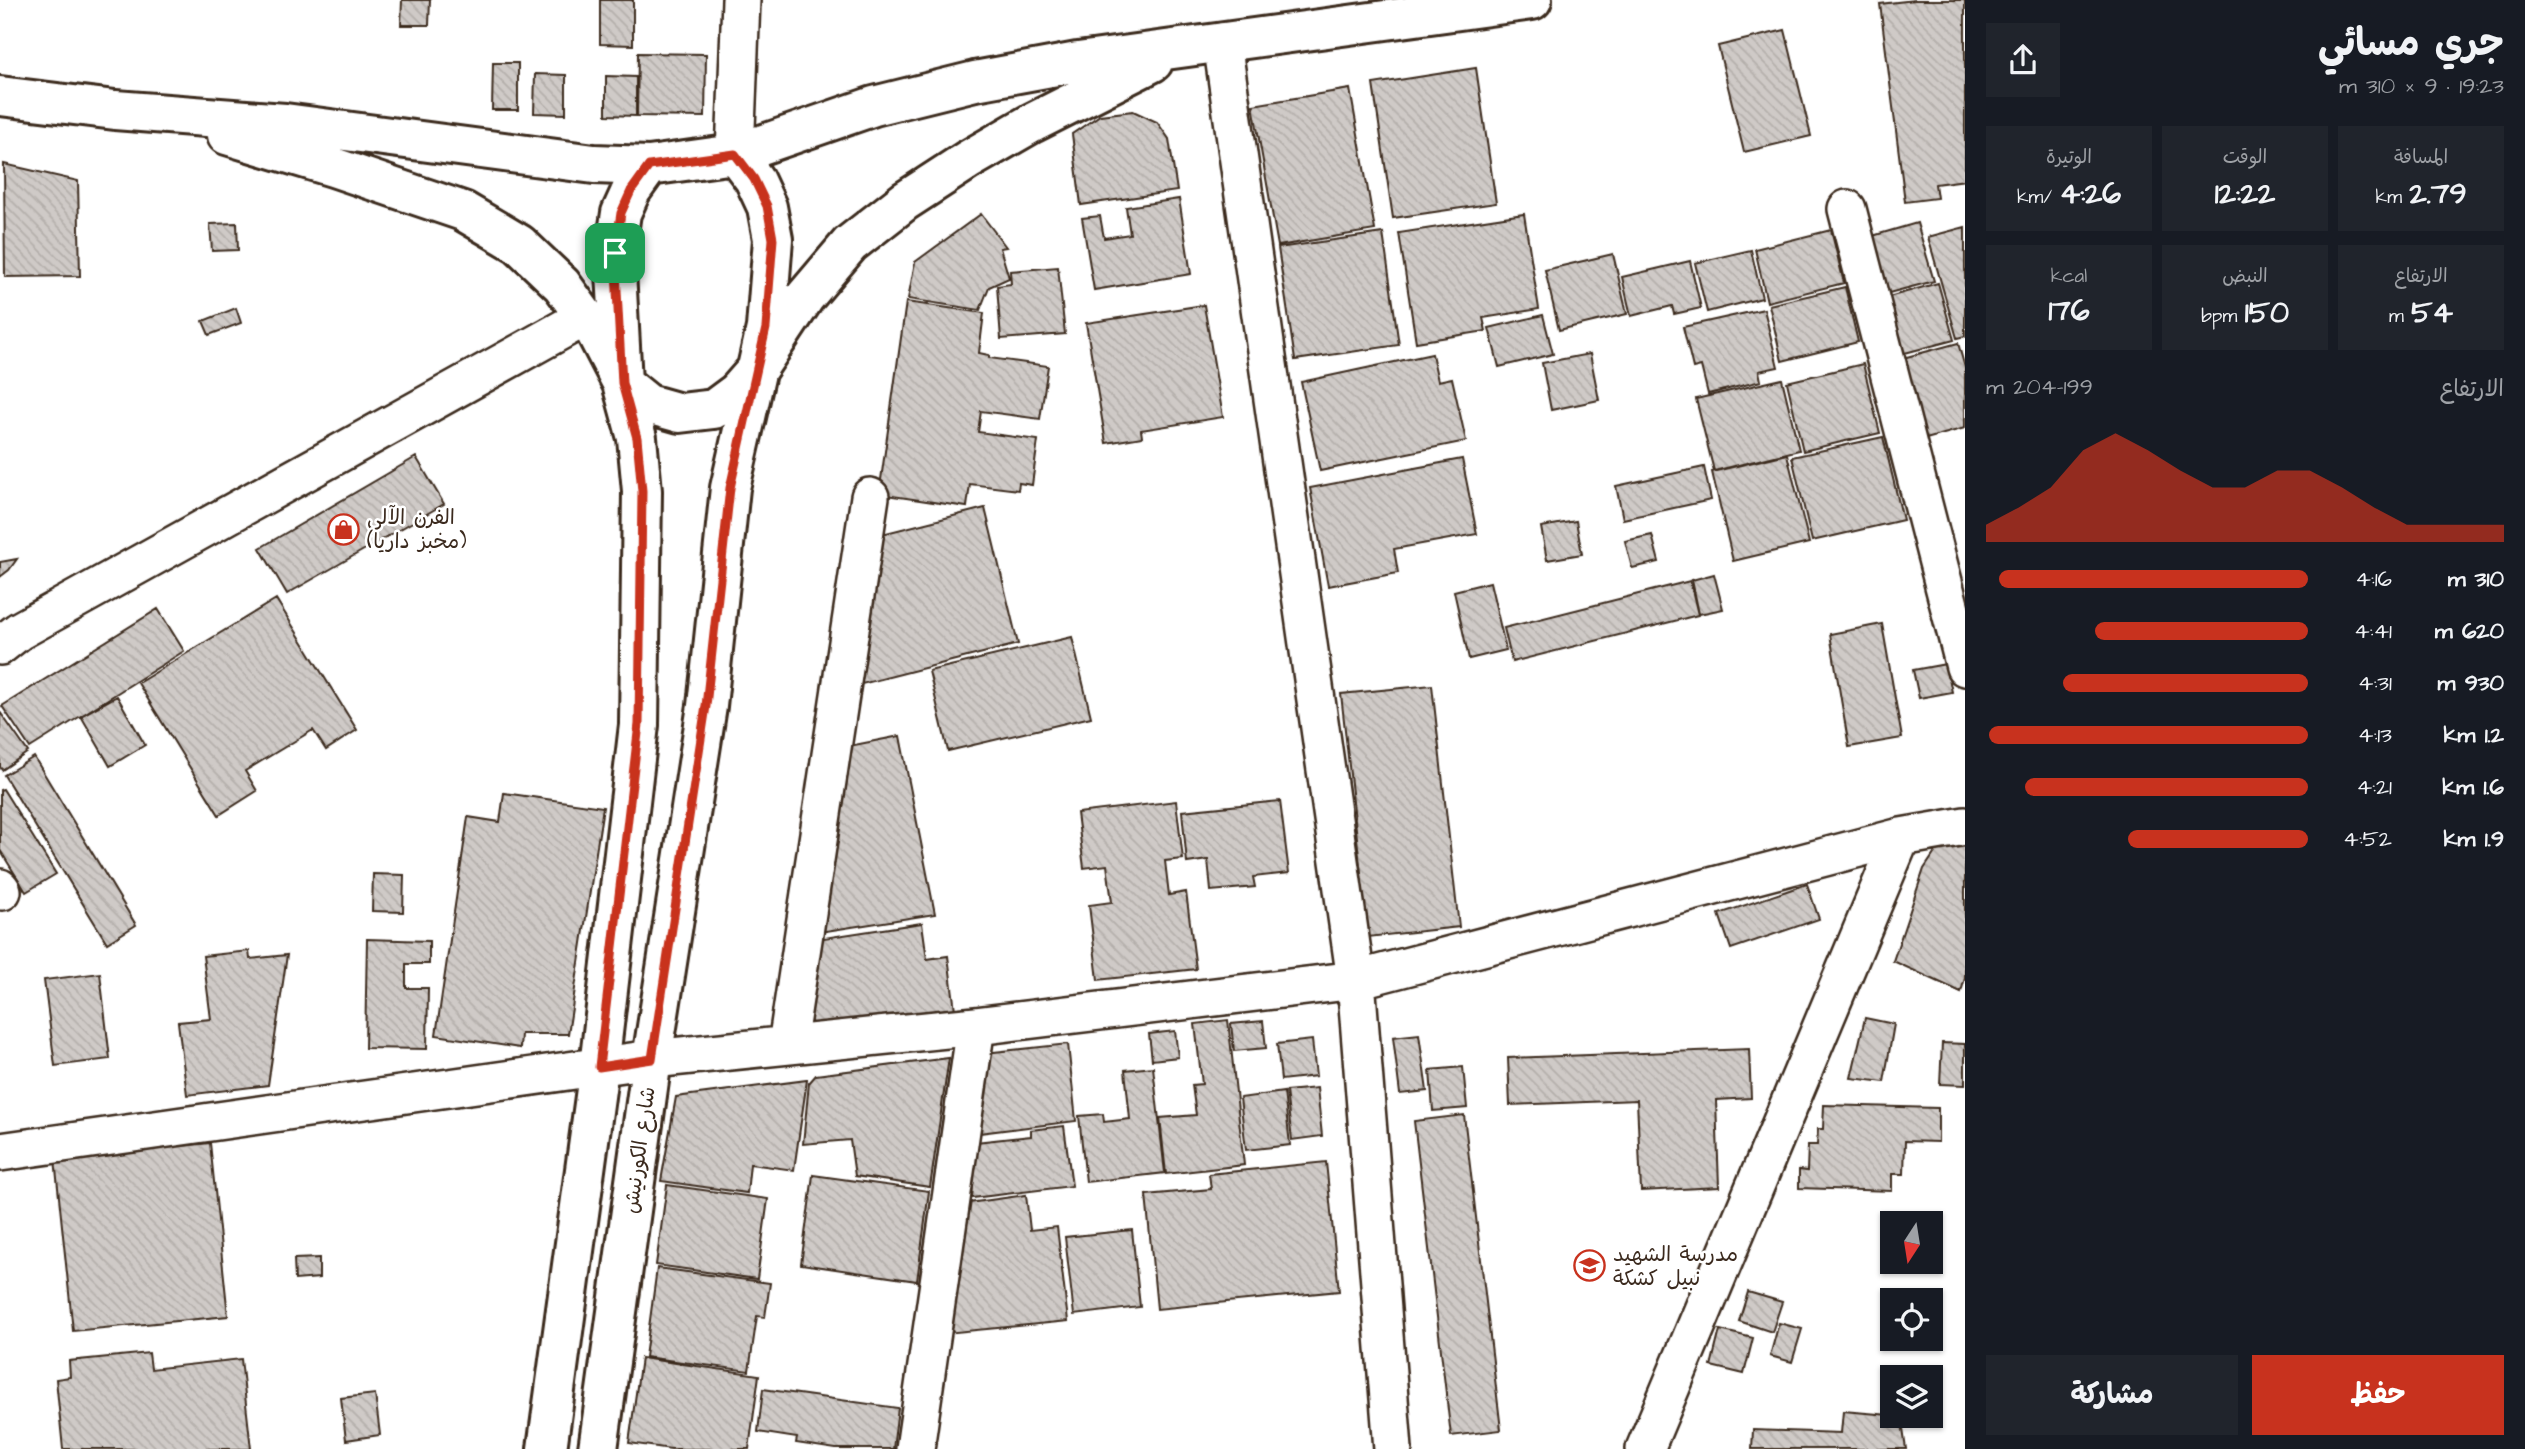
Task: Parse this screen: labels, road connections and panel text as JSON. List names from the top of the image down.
{
  "streets": {
    "main road": ["شارع الكورنيش"]
  },
  "places": {
    "shop": ["الفرن الآلي (مخبز داريا)"],
    "school or university": ["مدرسة الشهيد نبيل كشكة"]
  },
  "north": "bottom",
  "page": {
    "heading": ["جري مسائي", "19:23 · 9 × 310 m"],
    "stats": [
      ["المسافة", "2.79 km"],
      ["الوقت", "12:22"],
      ["الوتيرة", "4:26 /km"],
      ["الارتفاع", "54 m"],
      ["النبض", "150 bpm"],
      ["kcal", "176"]
    ],
    "chart": ["الارتفاع", "199–204 m"],
    "list": [
      {
        "name": "310 m",
        "note": "4:16"
      },
      {
        "name": "620 m",
        "note": "4:41"
      },
      {
        "name": "930 m",
        "note": "4:31"
      },
      {
        "name": "1.2 km",
        "note": "4:13"
      },
      {
        "name": "1.6 km",
        "note": "4:21"
      },
      {
        "name": "1.9 km",
        "note": "4:52"
      }
    ],
    "buttons": ["حفظ", "مشاركة"]
  }
}
